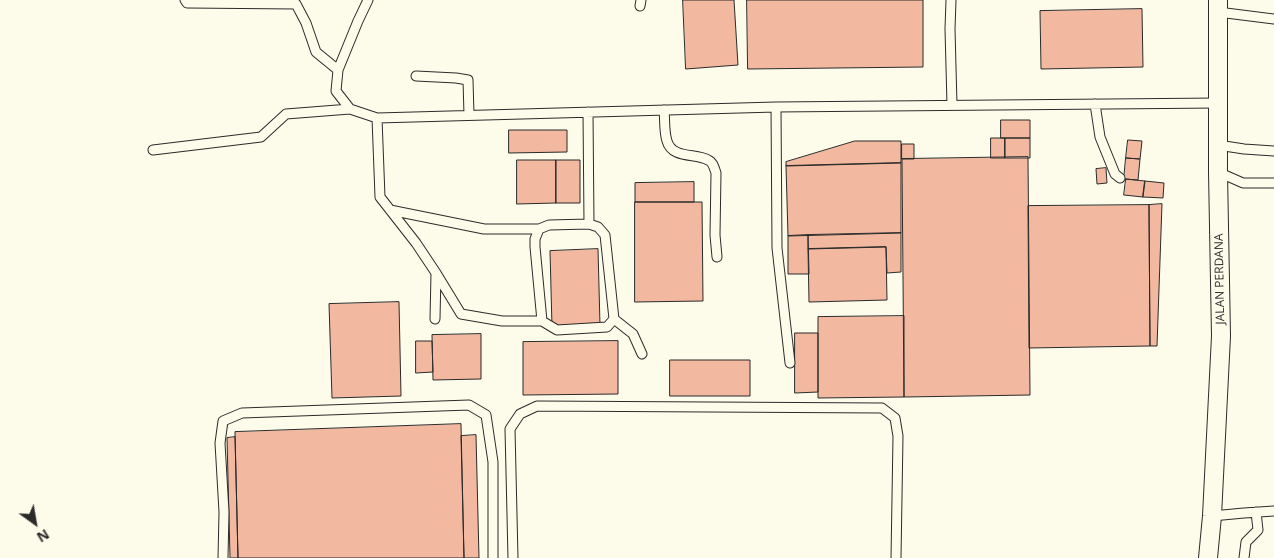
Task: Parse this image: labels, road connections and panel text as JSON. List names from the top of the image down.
{
  "streets": {
    "street": ["JALAN PERDANA"]
  },
  "north": "bottom right"
}
